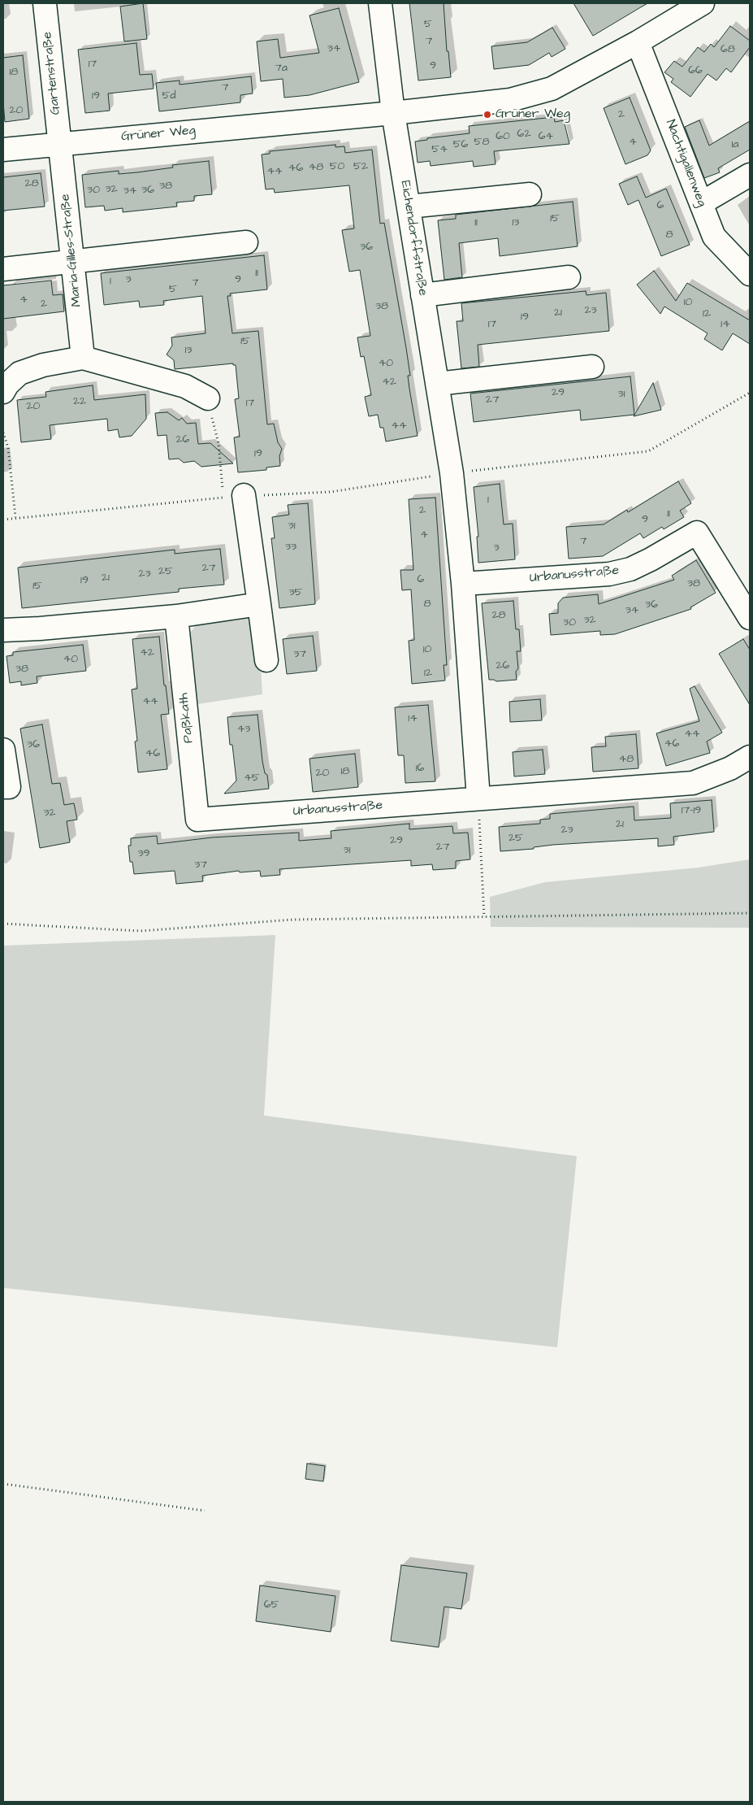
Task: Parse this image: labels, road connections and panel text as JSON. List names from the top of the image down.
{
  "streets": {
    "street": [
      "Gartenstraße",
      "Grüner Weg",
      "Nachtigallenweg",
      "Eichendorffstraße",
      "Maria-Gilles-Straße",
      "Urbanusstraße",
      "Paßkath"
    ]
  },
  "crossings": [
    ["Gartenstraße", "Grüner Weg"],
    ["Gartenstraße", "Maria-Gilles-Straße"],
    ["Grüner Weg", "Nachtigallenweg"],
    ["Grüner Weg", "Eichendorffstraße"],
    ["Grüner Weg", "Maria-Gilles-Straße"],
    ["Urbanusstraße", "Paßkath"]
  ],
  "places": ["Grüner Weg"],
  "house_numbers": [
    "5",
    "7",
    "34",
    "68",
    "17",
    "9",
    "7a",
    "66",
    "18",
    "7",
    "19",
    "5d",
    "20",
    "2",
    "62",
    "60",
    "64",
    "58",
    "4",
    "56",
    "1a",
    "54",
    "50",
    "52",
    "48",
    "46",
    "44",
    "28",
    "38",
    "32",
    "30",
    "36",
    "34",
    "6",
    "15",
    "11",
    "13",
    "8",
    "36",
    "11",
    "3",
    "9",
    "1",
    "7",
    "5",
    "4",
    "10",
    "2",
    "38",
    "23",
    "21",
    "12",
    "19",
    "17",
    "14",
    "15",
    "13",
    "40",
    "42",
    "29",
    "31",
    "27",
    "22",
    "17",
    "20",
    "44",
    "26",
    "19",
    "1",
    "2",
    "11",
    "9",
    "31",
    "4",
    "7",
    "33",
    "3",
    "27",
    "25",
    "23",
    "21",
    "6",
    "19",
    "38",
    "15",
    "35",
    "8",
    "36",
    "34",
    "28",
    "32",
    "30",
    "10",
    "42",
    "37",
    "40",
    "26",
    "38",
    "12",
    "44",
    "14",
    "43",
    "44",
    "46",
    "36",
    "46",
    "48",
    "16",
    "18",
    "20",
    "45",
    "17-19",
    "32",
    "21",
    "23",
    "25",
    "29",
    "27",
    "31",
    "39",
    "37",
    "65"
  ]
}
